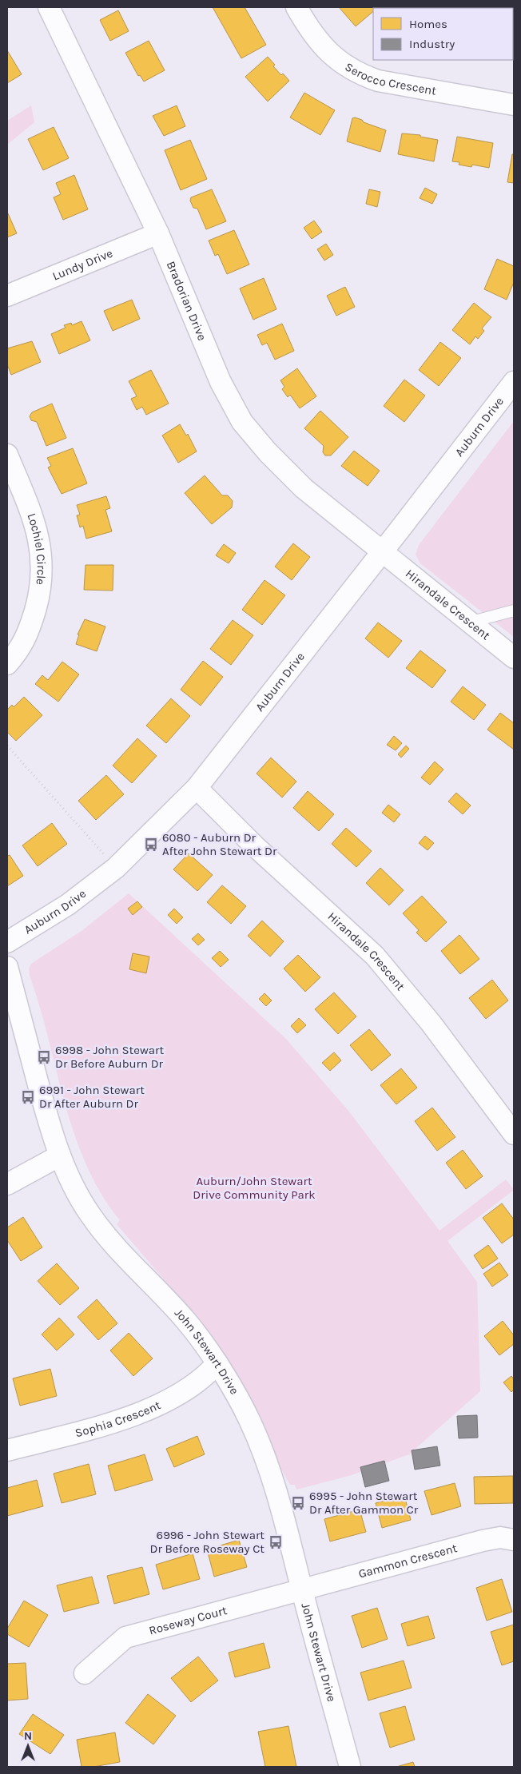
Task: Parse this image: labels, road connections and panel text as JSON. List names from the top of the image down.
{
  "streets": {
    "street": [
      "Serocco Crescent",
      "Lundy Drive",
      "Bradorian Drive",
      "Auburn Drive",
      "Lochiel Circle",
      "Hirandale Crescent",
      "John Stewart Drive",
      "Sophia Crescent",
      "Gammon Crescent",
      "Roseway Court"
    ]
  },
  "crossings": [
    ["Lundy Drive", "Bradorian Drive"],
    ["Bradorian Drive", "Auburn Drive"],
    ["Bradorian Drive", "Hirandale Crescent"],
    ["Auburn Drive", "Hirandale Crescent"],
    ["John Stewart Drive", "Sophia Crescent"],
    ["John Stewart Drive", "Gammon Crescent"],
    ["John Stewart Drive", "Roseway Court"],
    ["Gammon Crescent", "Roseway Court"]
  ],
  "parks": ["Auburn/John Stewart Drive Community Park"],
  "places": {
    "bus stop": [
      "6080 - Auburn Dr After John Stewart Dr",
      "6998 - John Stewart Dr Before Auburn Dr",
      "6991 - John Stewart Dr After Auburn Dr",
      "6995 - John Stewart Dr After Gammon Cr",
      "6996 - John Stewart Dr Before Roseway Ct"
    ]
  },
  "legend": ["Homes", "Industry"],
  "north": "top"
}
